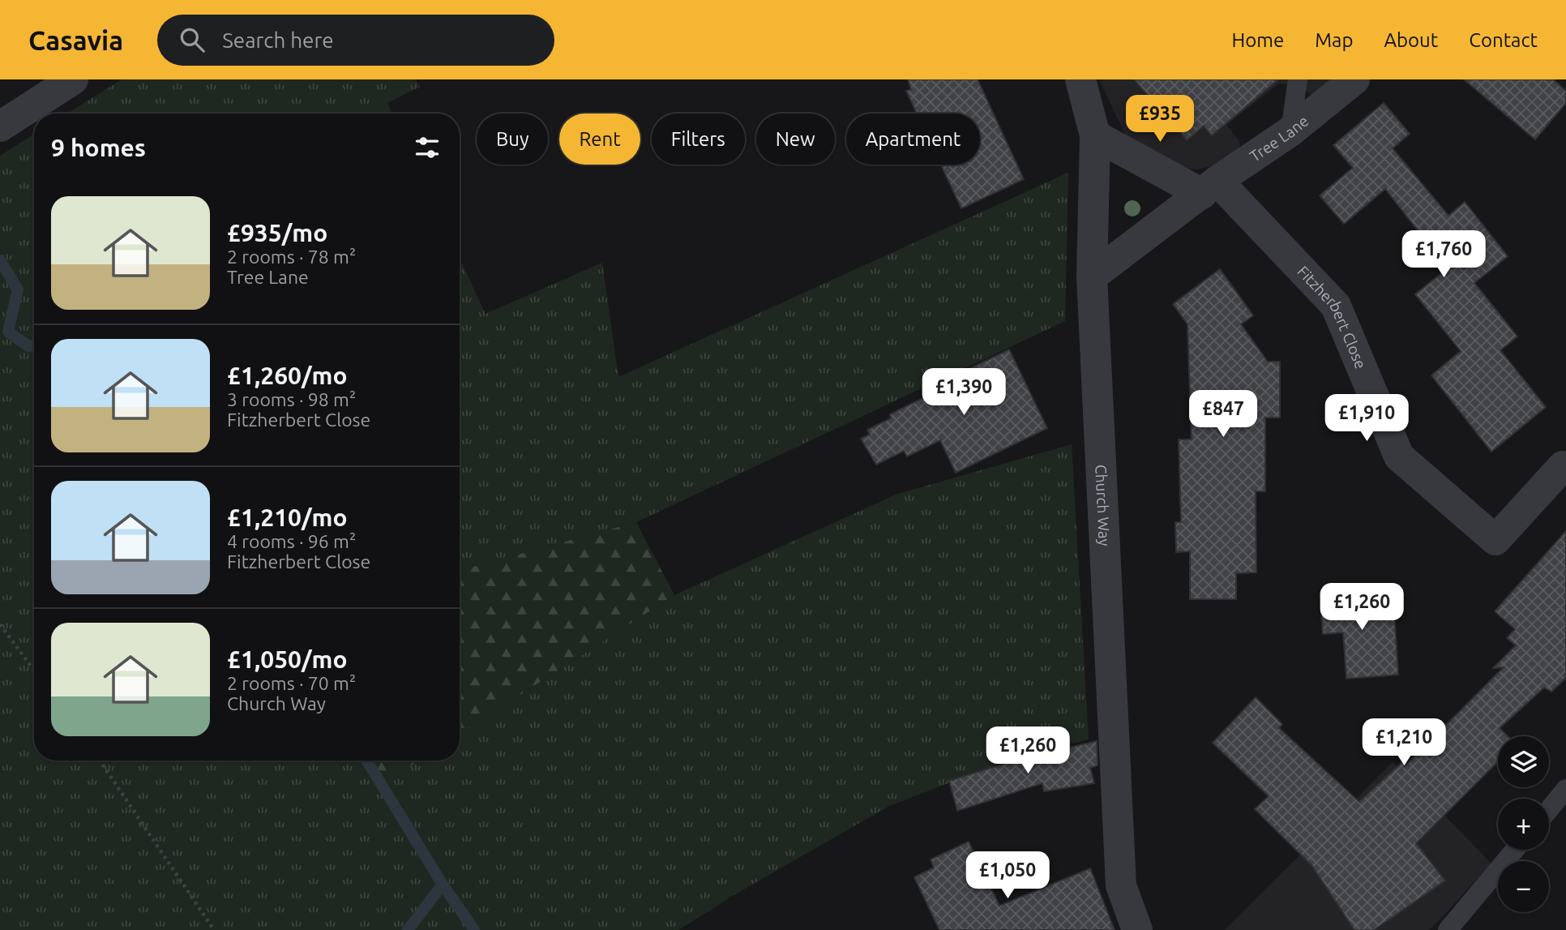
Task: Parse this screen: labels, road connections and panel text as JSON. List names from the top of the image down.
{
  "streets": {
    "street": ["Tree Lane", "Fitzherbert Close", "Church Way"]
  },
  "crossings": [
    ["Tree Lane", "Fitzherbert Close"],
    ["Tree Lane", "Church Way"]
  ],
  "page": {
    "header": "Casavia",
    "search": "Search here",
    "nav": [
      "Home",
      "Map",
      "About",
      "Contact"
    ],
    "price": [
      "£935",
      "£1,760",
      "£1,390",
      "£847",
      "£1,910",
      "£1,260",
      "£1,210",
      "£1,260",
      "£1,050"
    ],
    "chip": [
      "Buy",
      "Rent",
      "Filters",
      "New",
      "Apartment"
    ],
    "heading": "9 homes",
    "list": [
      {
        "name": "£935/mo",
        "note": "2 rooms · 78 m² · Tree Lane"
      },
      {
        "name": "£1,260/mo",
        "note": "3 rooms · 98 m² · Fitzherbert Close"
      },
      {
        "name": "£1,210/mo",
        "note": "4 rooms · 96 m² · Fitzherbert Close"
      },
      {
        "name": "£1,050/mo",
        "note": "2 rooms · 70 m² · Church Way"
      }
    ],
    "map_buttons": ["+", "−"]
  }
}
